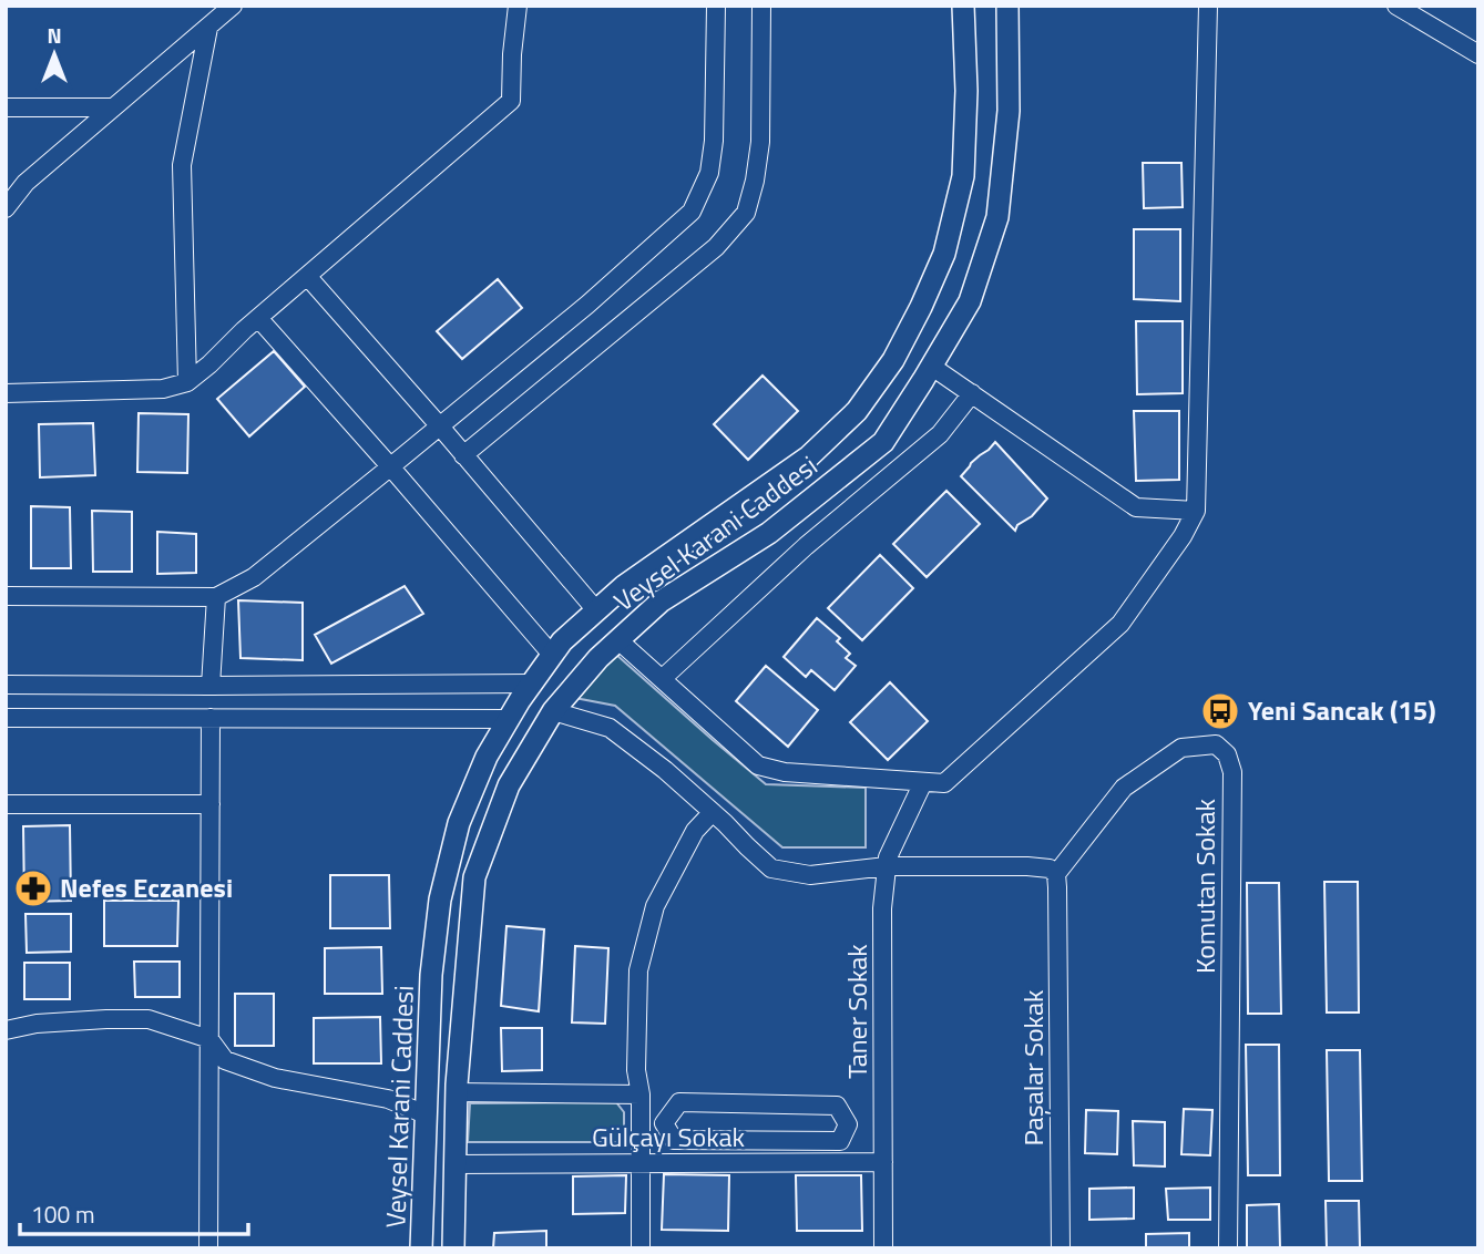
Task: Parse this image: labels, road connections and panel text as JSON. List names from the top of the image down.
{
  "streets": {
    "main road": ["Veysel Karani Caddesi"],
    "street": [
      "Komutan Sokak",
      "Taner Sokak",
      "Paşalar Sokak",
      "Gülçayı Sokak"
    ]
  },
  "crossings": [
    ["Veysel Karani Caddesi", "Gülçayı Sokak"],
    ["Komutan Sokak", "Paşalar Sokak"],
    ["Taner Sokak", "Gülçayı Sokak"]
  ],
  "places": {
    "bus stop": ["Yeni Sancak (15)"],
    "pharmacy": ["Nefes Eczanesi"]
  },
  "scale_bar": "100 m",
  "north": "top"
}
